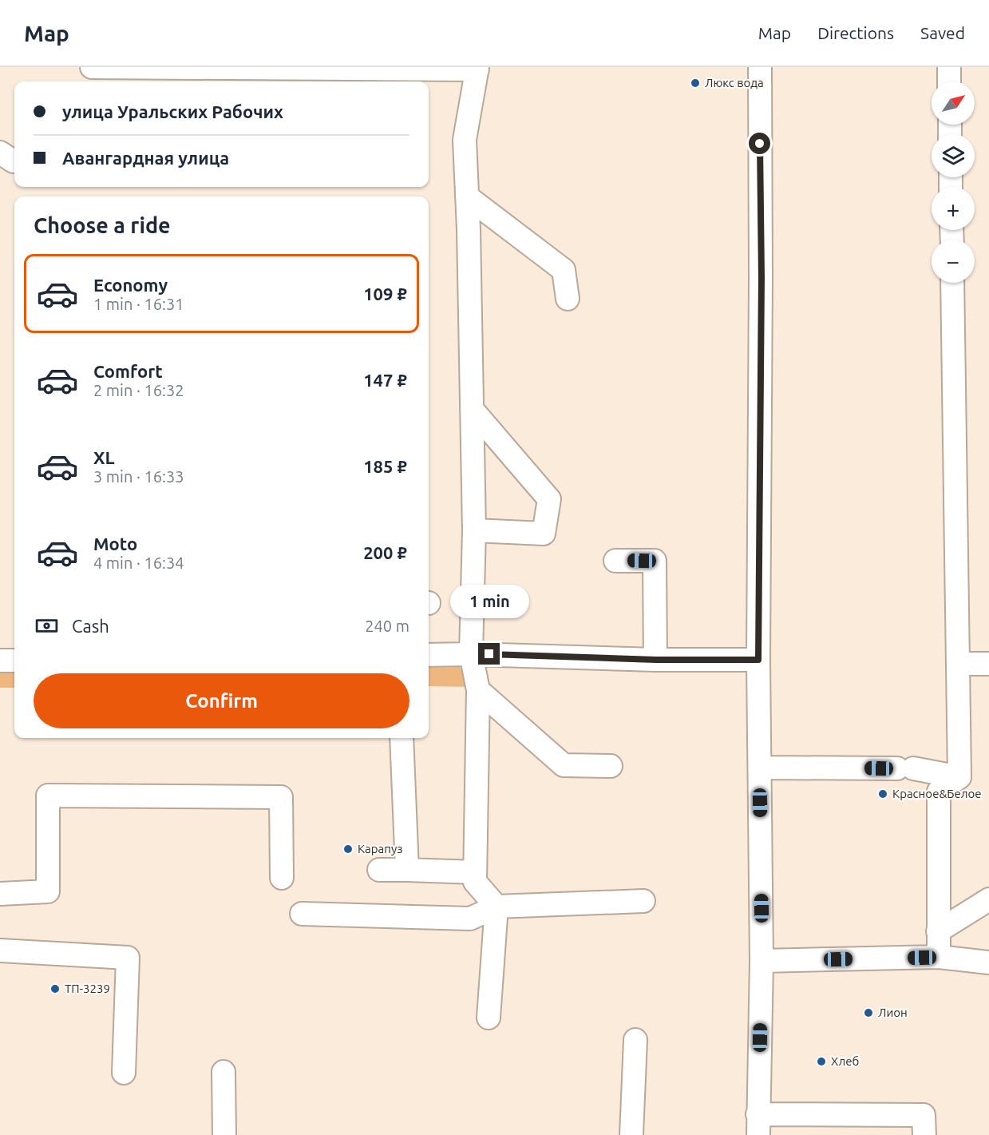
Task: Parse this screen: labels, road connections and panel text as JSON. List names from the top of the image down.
{
  "places": [
    "Люкс вода",
    "Красное&Белое",
    "Карапуз",
    "ТП-3239",
    "Лион",
    "Хлеб"
  ],
  "north": "top right",
  "page": {
    "header": "Map",
    "nav": ["Map", "Directions", "Saved"],
    "map_buttons": ["+", "−"],
    "banner": ["улица Уральских Рабочих", "Авангардная улица"],
    "heading": "Choose a ride",
    "list": [
      {
        "name": "Economy",
        "note": "1 min · 16:31",
        "value": "109 ₽"
      },
      {
        "name": "Comfort",
        "note": "2 min · 16:32",
        "value": "147 ₽"
      },
      {
        "name": "XL",
        "note": "3 min · 16:33",
        "value": "185 ₽"
      },
      {
        "name": "Moto",
        "note": "4 min · 16:34",
        "value": "200 ₽"
      }
    ],
    "bubble": "1 min",
    "pay": ["Cash", "240 m"],
    "buttons": "Confirm"
  }
}
